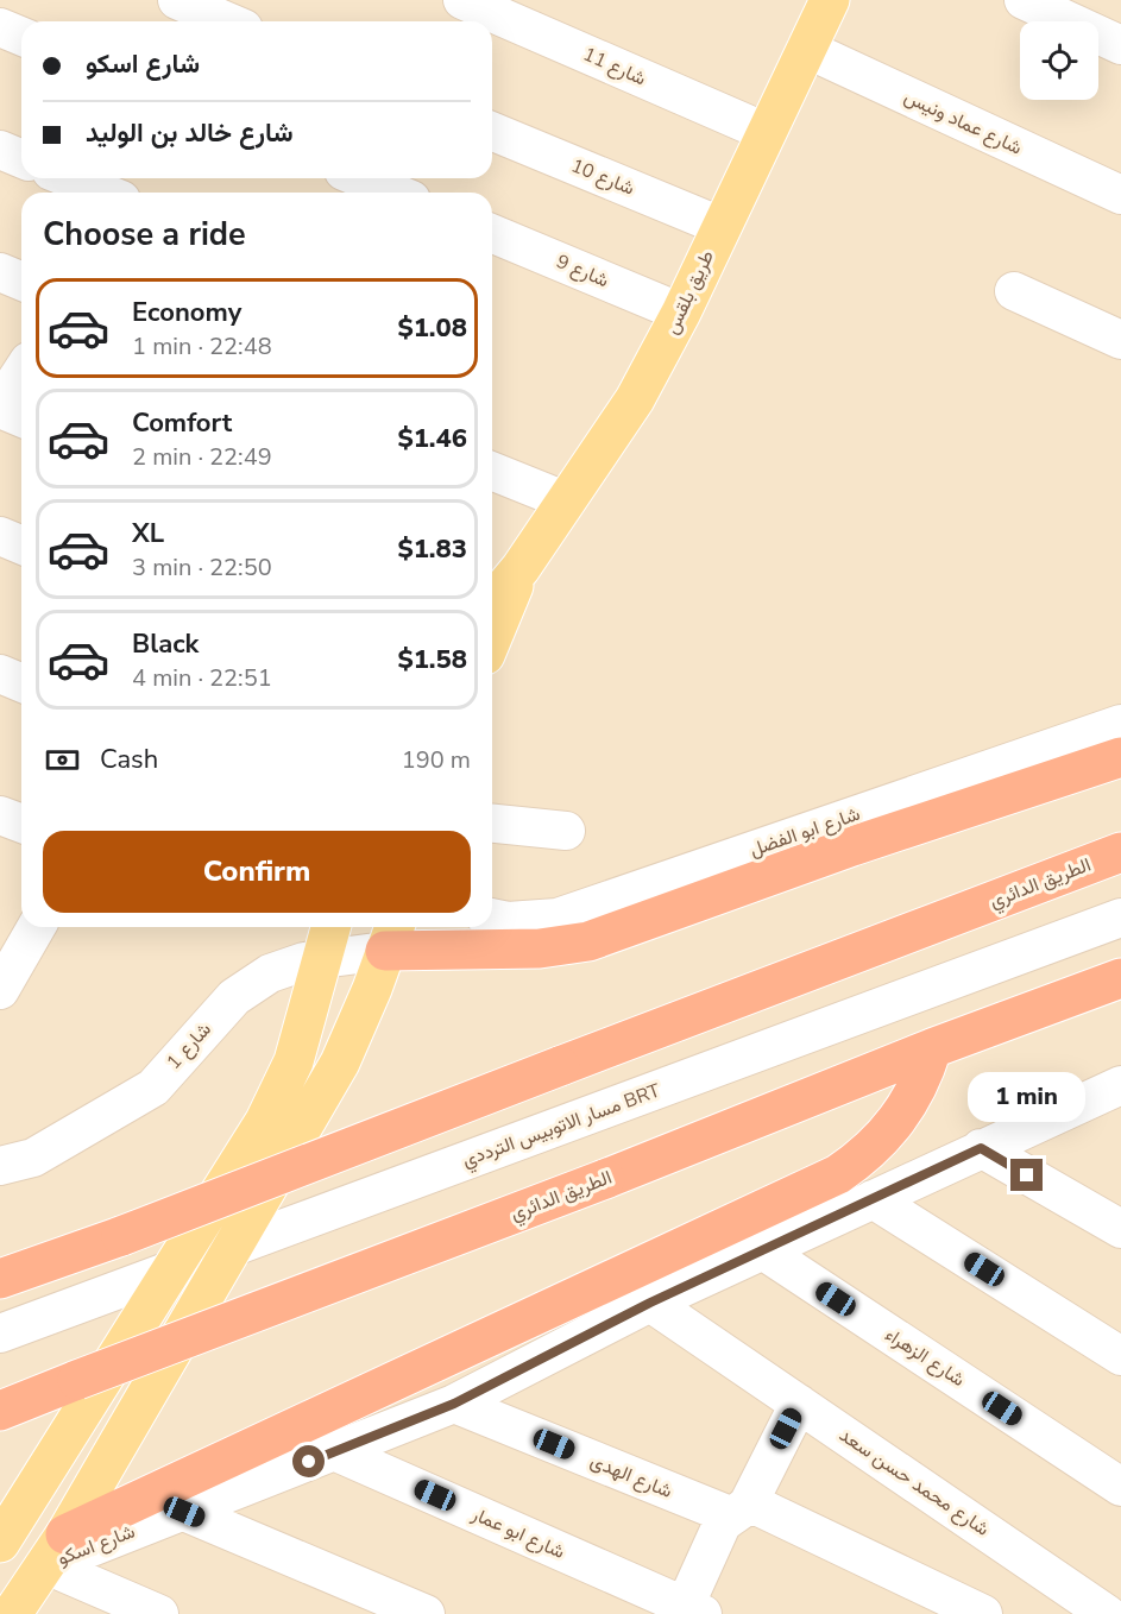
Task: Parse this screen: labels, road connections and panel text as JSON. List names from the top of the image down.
{
  "streets": {
    "highway": ["الطريق الدائري"],
    "main road": ["طريق بلقس", "شارع اسكو"],
    "street": [
      "شارع 11",
      "شارع عماد ونيس",
      "شارع 10",
      "شارع 9",
      "شارع ابو الفضل",
      "شارع 1",
      "مسار الاتوبيس الترددي BRT",
      "شارع الزهراء",
      "شارع الهدى",
      "شارع محمد حسن سعد",
      "شارع ابو عمار"
    ]
  },
  "crossings": [
    ["شارع 11", "طريق بلقس"],
    ["شارع عماد ونيس", "طريق بلقس"],
    ["شارع 10", "طريق بلقس"],
    ["شارع 9", "طريق بلقس"],
    ["شارع الزهراء", "شارع اسكو"],
    ["شارع الهدى", "شارع اسكو"],
    ["شارع محمد حسن سعد", "شارع اسكو"],
    ["شارع ابو عمار", "شارع اسكو"]
  ],
  "page": {
    "banner": ["شارع اسكو", "شارع خالد بن الوليد"],
    "heading": "Choose a ride",
    "list": [
      {
        "name": "Economy",
        "note": "1 min · 22:48",
        "value": "$1.08"
      },
      {
        "name": "Comfort",
        "note": "2 min · 22:49",
        "value": "$1.46"
      },
      {
        "name": "XL",
        "note": "3 min · 22:50",
        "value": "$1.83"
      },
      {
        "name": "Black",
        "note": "4 min · 22:51",
        "value": "$1.58"
      }
    ],
    "pay": ["Cash", "190 m"],
    "buttons": "Confirm",
    "bubble": "1 min"
  }
}
